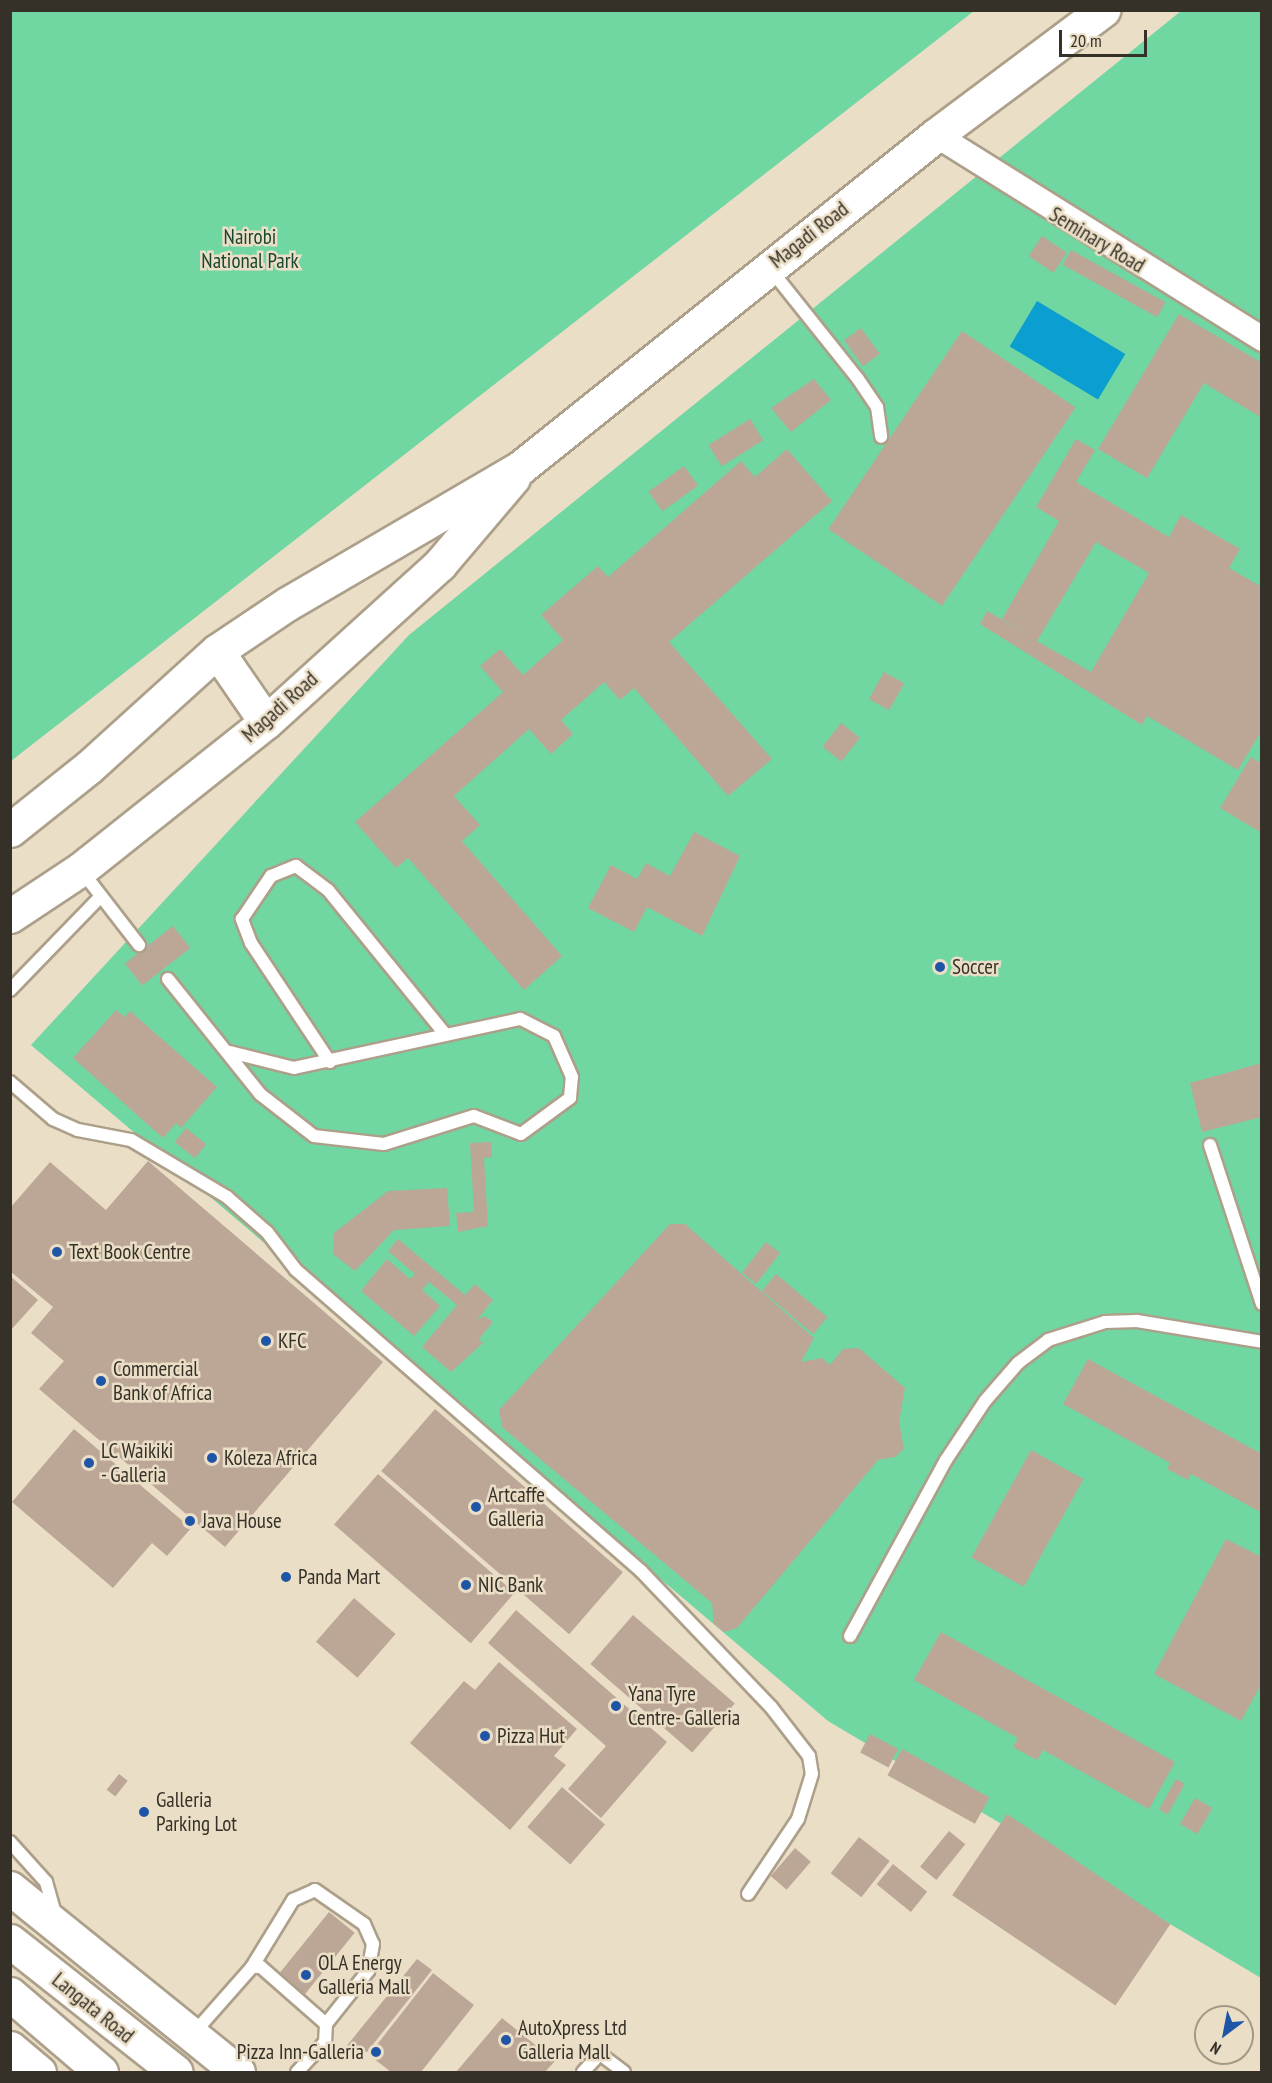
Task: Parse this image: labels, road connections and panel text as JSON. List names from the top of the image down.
{
  "streets": {
    "main road": ["Magadi Road", "Langata Road"],
    "street": ["Seminary Road"]
  },
  "crossings": [
    ["Magadi Road", "Seminary Road"]
  ],
  "parks": ["Nairobi National Park"],
  "places": [
    "Soccer",
    "Text Book Centre",
    "KFC",
    "Commercial Bank of Africa",
    "Koleza Africa",
    "LC Waikiki - Galleria",
    "Artcaffe Galleria",
    "Java House",
    "Panda Mart",
    "NIC Bank",
    "Yana Tyre Centre- Galleria",
    "Pizza Hut",
    "Galleria Parking Lot",
    "OLA Energy Galleria Mall",
    "AutoXpress Ltd Galleria Mall",
    "Pizza Inn-Galleria"
  ],
  "scale_bar": "20 m",
  "north": "bottom left"
}
